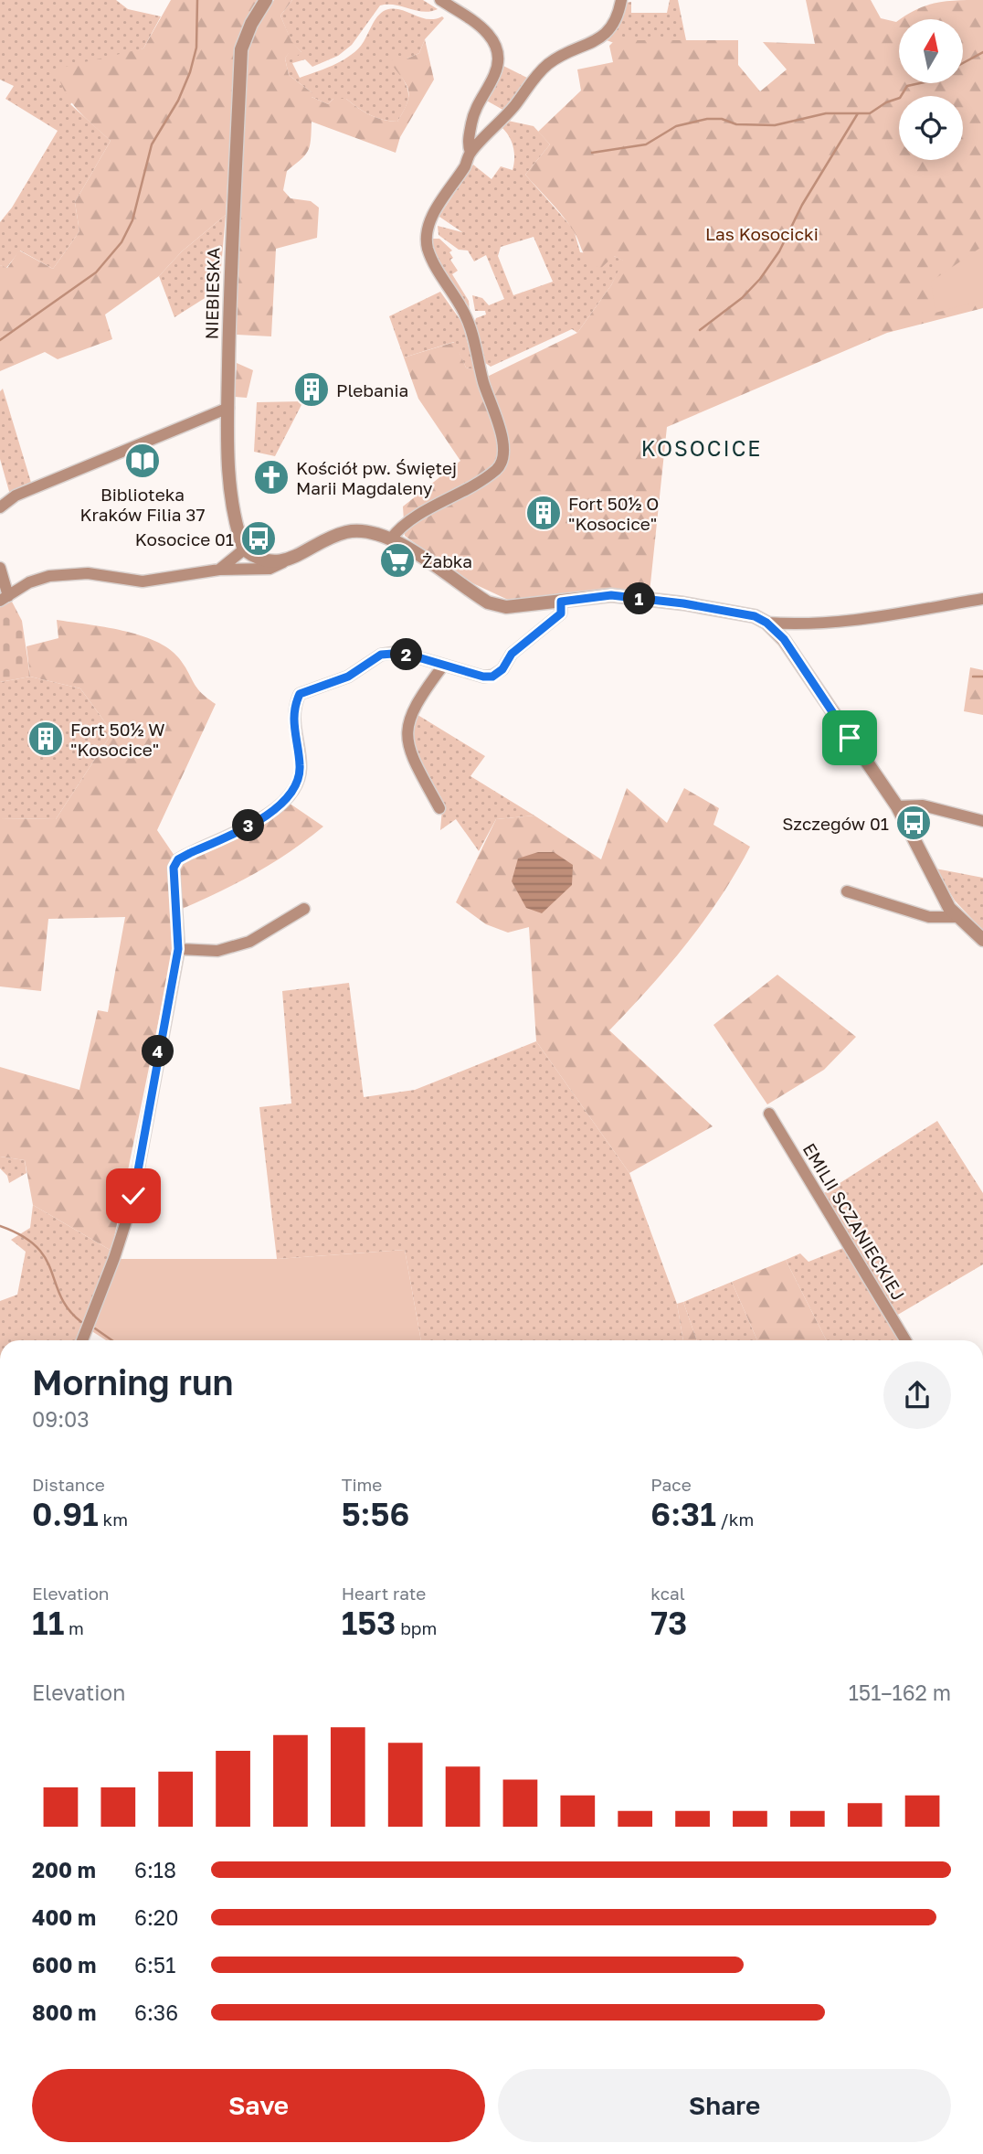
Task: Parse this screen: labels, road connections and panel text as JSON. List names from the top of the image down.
{
  "streets": {
    "street": ["NIEBIESKA", "EMILII SCZANIECKIEJ"]
  },
  "districts": ["KOSOCICE"],
  "parks": ["Las Kosocicki"],
  "places": {
    "building": ["Plebania", "Fort 50½ O \"Kosocice\"", "Fort 50½ W \"Kosocice\""],
    "library": ["Biblioteka Kraków Filia 37"],
    "church": ["Kościół pw. Świętej Marii Magdaleny"],
    "bus stop": ["Kosocice 01", "Szczegów 01"],
    "supermarket": ["Żabka"]
  },
  "north": "top",
  "page": {
    "pins": [
      "1",
      "2",
      "3",
      "4"
    ],
    "heading": ["Morning run", "09:03"],
    "stats": [
      ["Distance", "0.91 km"],
      ["Time", "5:56"],
      ["Pace", "6:31 /km"],
      ["Elevation", "11 m"],
      ["Heart rate", "153 bpm"],
      ["kcal", "73"]
    ],
    "chart": ["Elevation", "151–162 m"],
    "list": [
      {
        "name": "200 m",
        "note": "6:18"
      },
      {
        "name": "400 m",
        "note": "6:20"
      },
      {
        "name": "600 m",
        "note": "6:51"
      },
      {
        "name": "800 m",
        "note": "6:36"
      }
    ],
    "buttons": ["Save", "Share"]
  }
}
